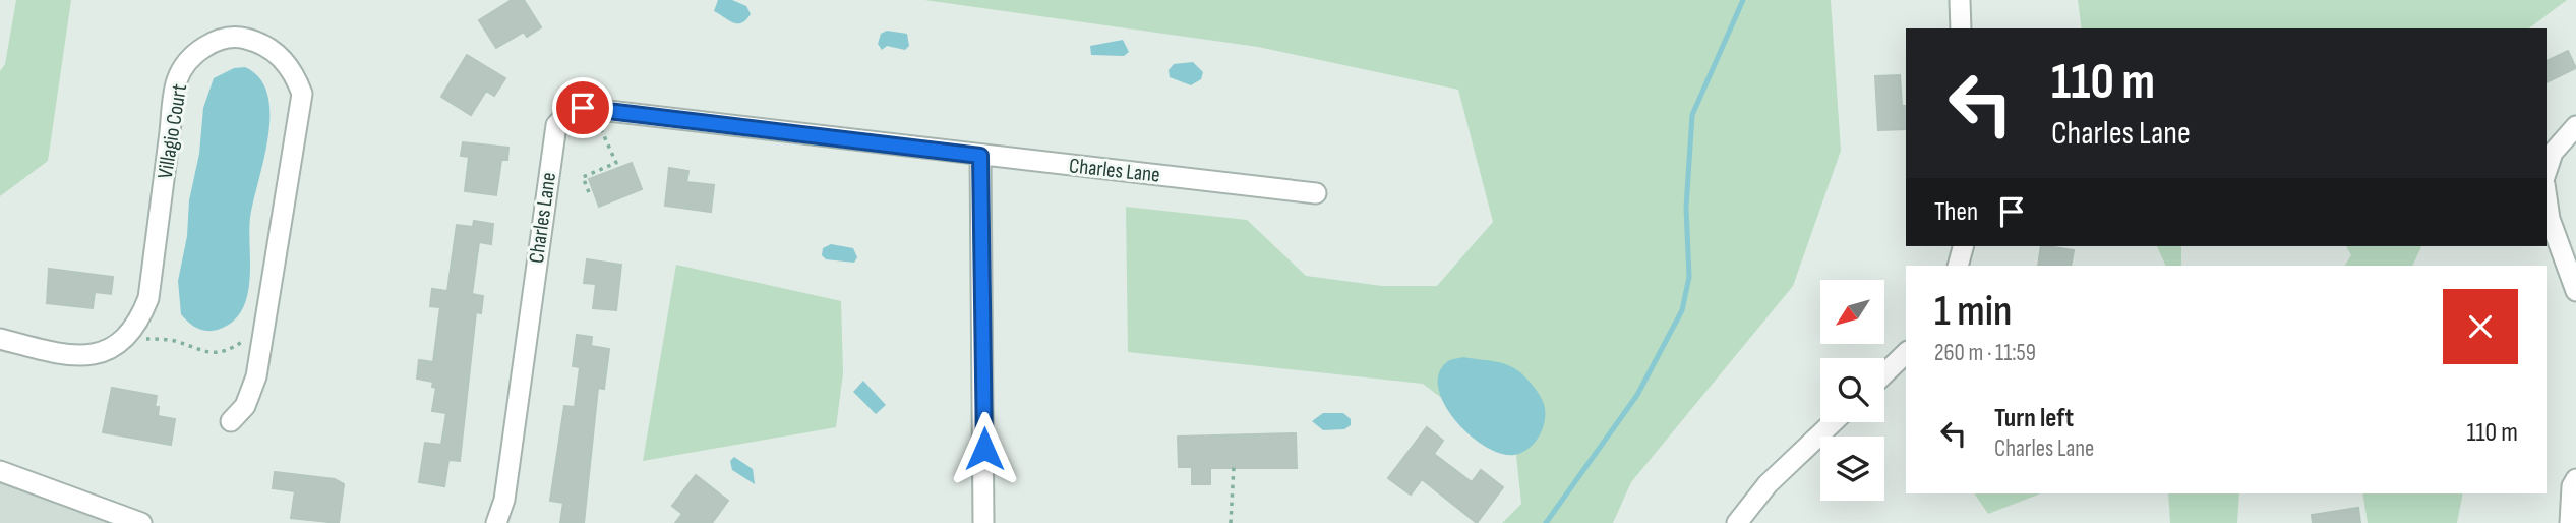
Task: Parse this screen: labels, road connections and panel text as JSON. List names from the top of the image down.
{
  "streets": {
    "street": ["Villagio Court", "Charles Lane"]
  },
  "north": "bottom left",
  "page": {
    "turn": ["110 m", "Charles Lane"],
    "then": "Then",
    "heading": ["1 min", "260 m · 11:59"],
    "list": [
      {
        "name": "Turn left",
        "note": "Charles Lane",
        "value": "110 m"
      }
    ]
  }
}
